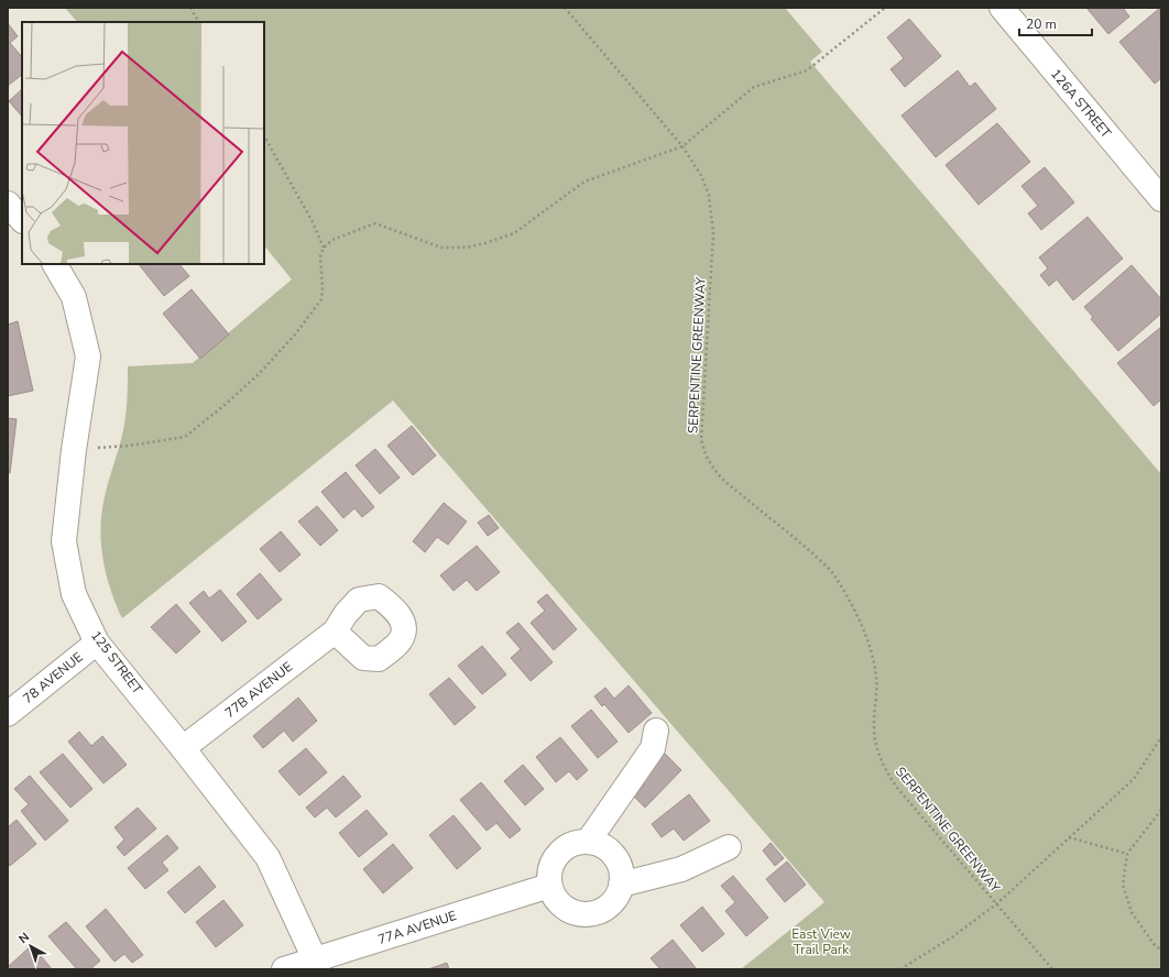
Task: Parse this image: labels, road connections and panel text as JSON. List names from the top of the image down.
{
  "streets": {
    "street": [
      "126A STREET",
      "125 STREET",
      "78 AVENUE",
      "77B AVENUE",
      "77A AVENUE"
    ],
    "path": ["SERPENTINE GREENWAY"]
  },
  "crossings": [
    ["125 STREET", "78 AVENUE"],
    ["125 STREET", "77B AVENUE"],
    ["125 STREET", "77A AVENUE"]
  ],
  "parks": ["East View Trail Park"],
  "scale_bar": "20 m",
  "north": "top left"
}
